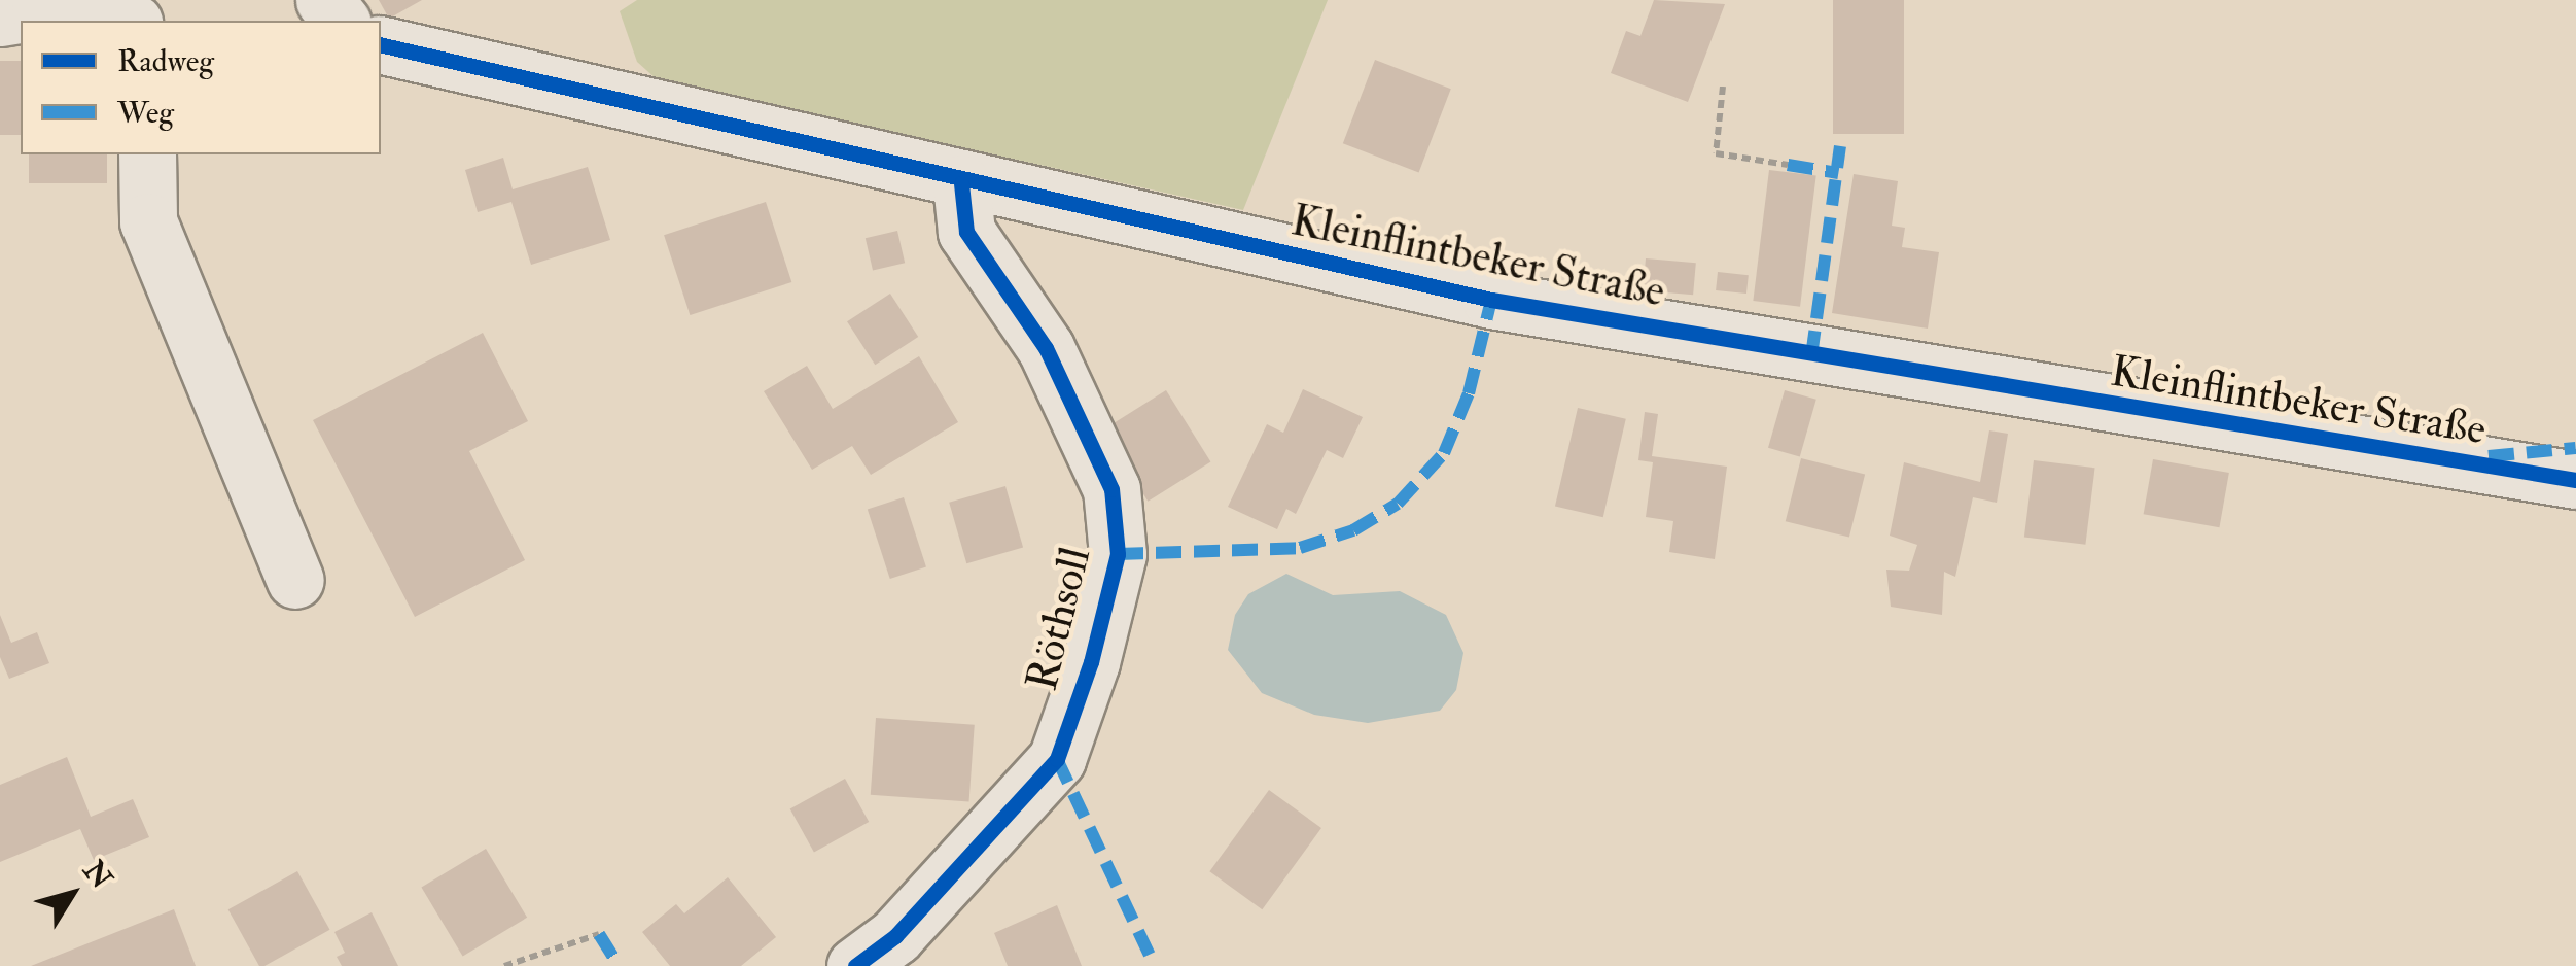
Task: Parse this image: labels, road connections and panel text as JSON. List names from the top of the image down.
{
  "streets": {
    "street": ["Kleinflintbeker Straße", "Röthsoll"]
  },
  "crossings": [
    ["Kleinflintbeker Straße", "Röthsoll"]
  ],
  "legend": ["Radweg", "Weg"],
  "north": "top right"
}
